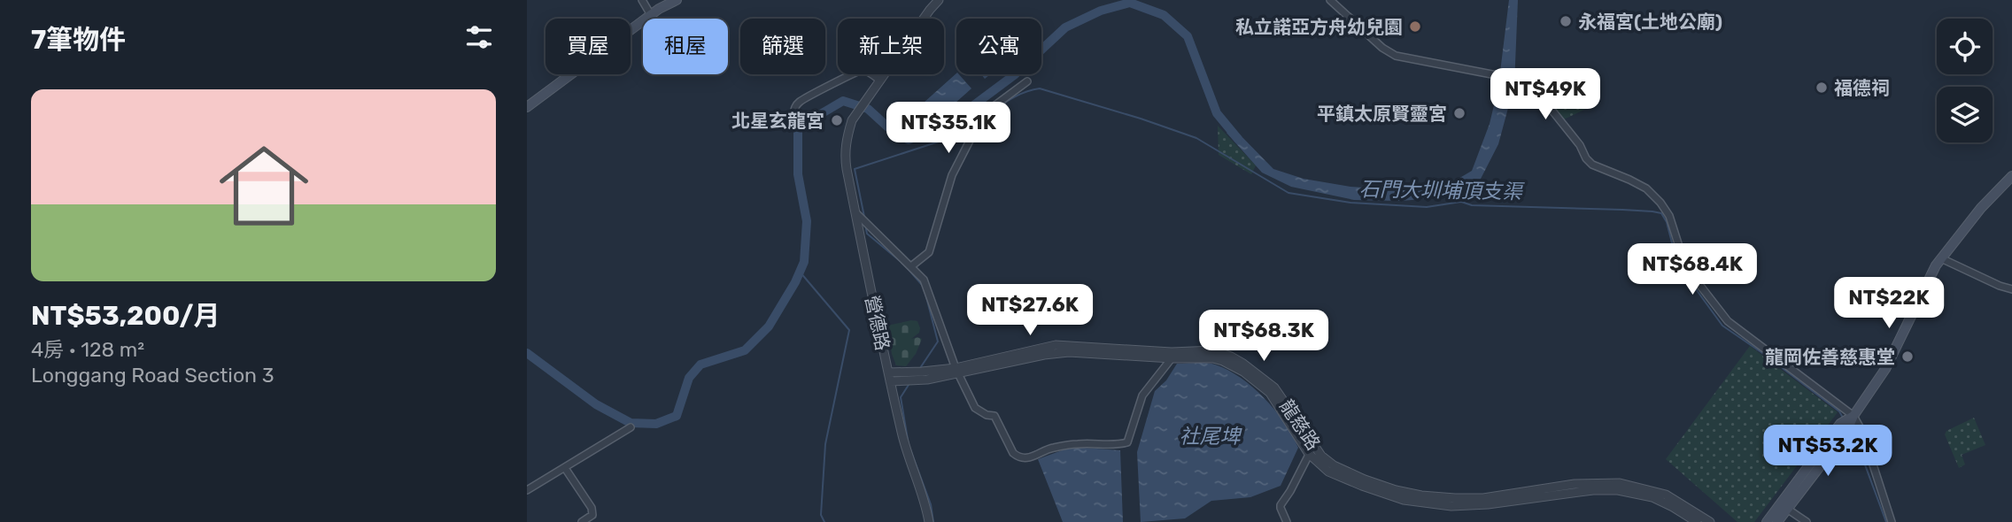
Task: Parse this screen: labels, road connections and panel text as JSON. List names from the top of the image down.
{
  "streets": {
    "street": ["營德路", "龍慈路"]
  },
  "crossings": [
    ["營德路", "龍慈路"]
  ],
  "water": ["石門大圳埔頂支渠", "社尾埤"],
  "places": [
    "永福宮(土地公廟)",
    "私立諾亞方舟幼兒園",
    "福德祠",
    "平鎮太原賢靈宮",
    "北星玄龍宮",
    "龍岡佐善慈惠堂"
  ],
  "page": {
    "heading": "7筆物件",
    "chip": [
      "買屋",
      "租屋",
      "篩選",
      "新上架",
      "公寓"
    ],
    "price": [
      "NT$49K",
      "NT$35.1K",
      "NT$68.4K",
      "NT$22K",
      "NT$27.6K",
      "NT$68.3K",
      "NT$53.2K"
    ],
    "list": [
      {
        "name": "NT$53,200/月",
        "note": "4房 · 128 m² · Longgang Road Section 3"
      }
    ]
  }
}
